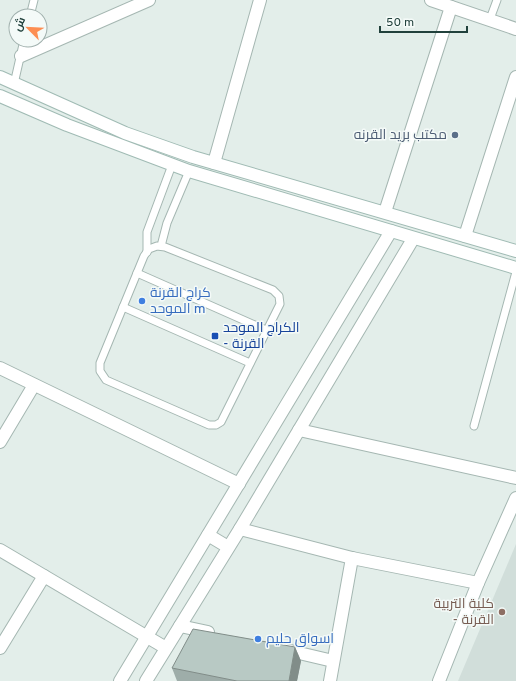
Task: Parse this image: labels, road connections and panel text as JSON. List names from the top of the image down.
{
  "places": {
    "other": [
      "مكتب بريد القرنه",
      "كراج القرنة الموحد m",
      "كلية التربية - القرنة",
      "اسواق حليم"
    ],
    "transit": ["الكراج الموحد - القرنة"]
  },
  "scale_bar": "50 m",
  "north": "top left"
}
